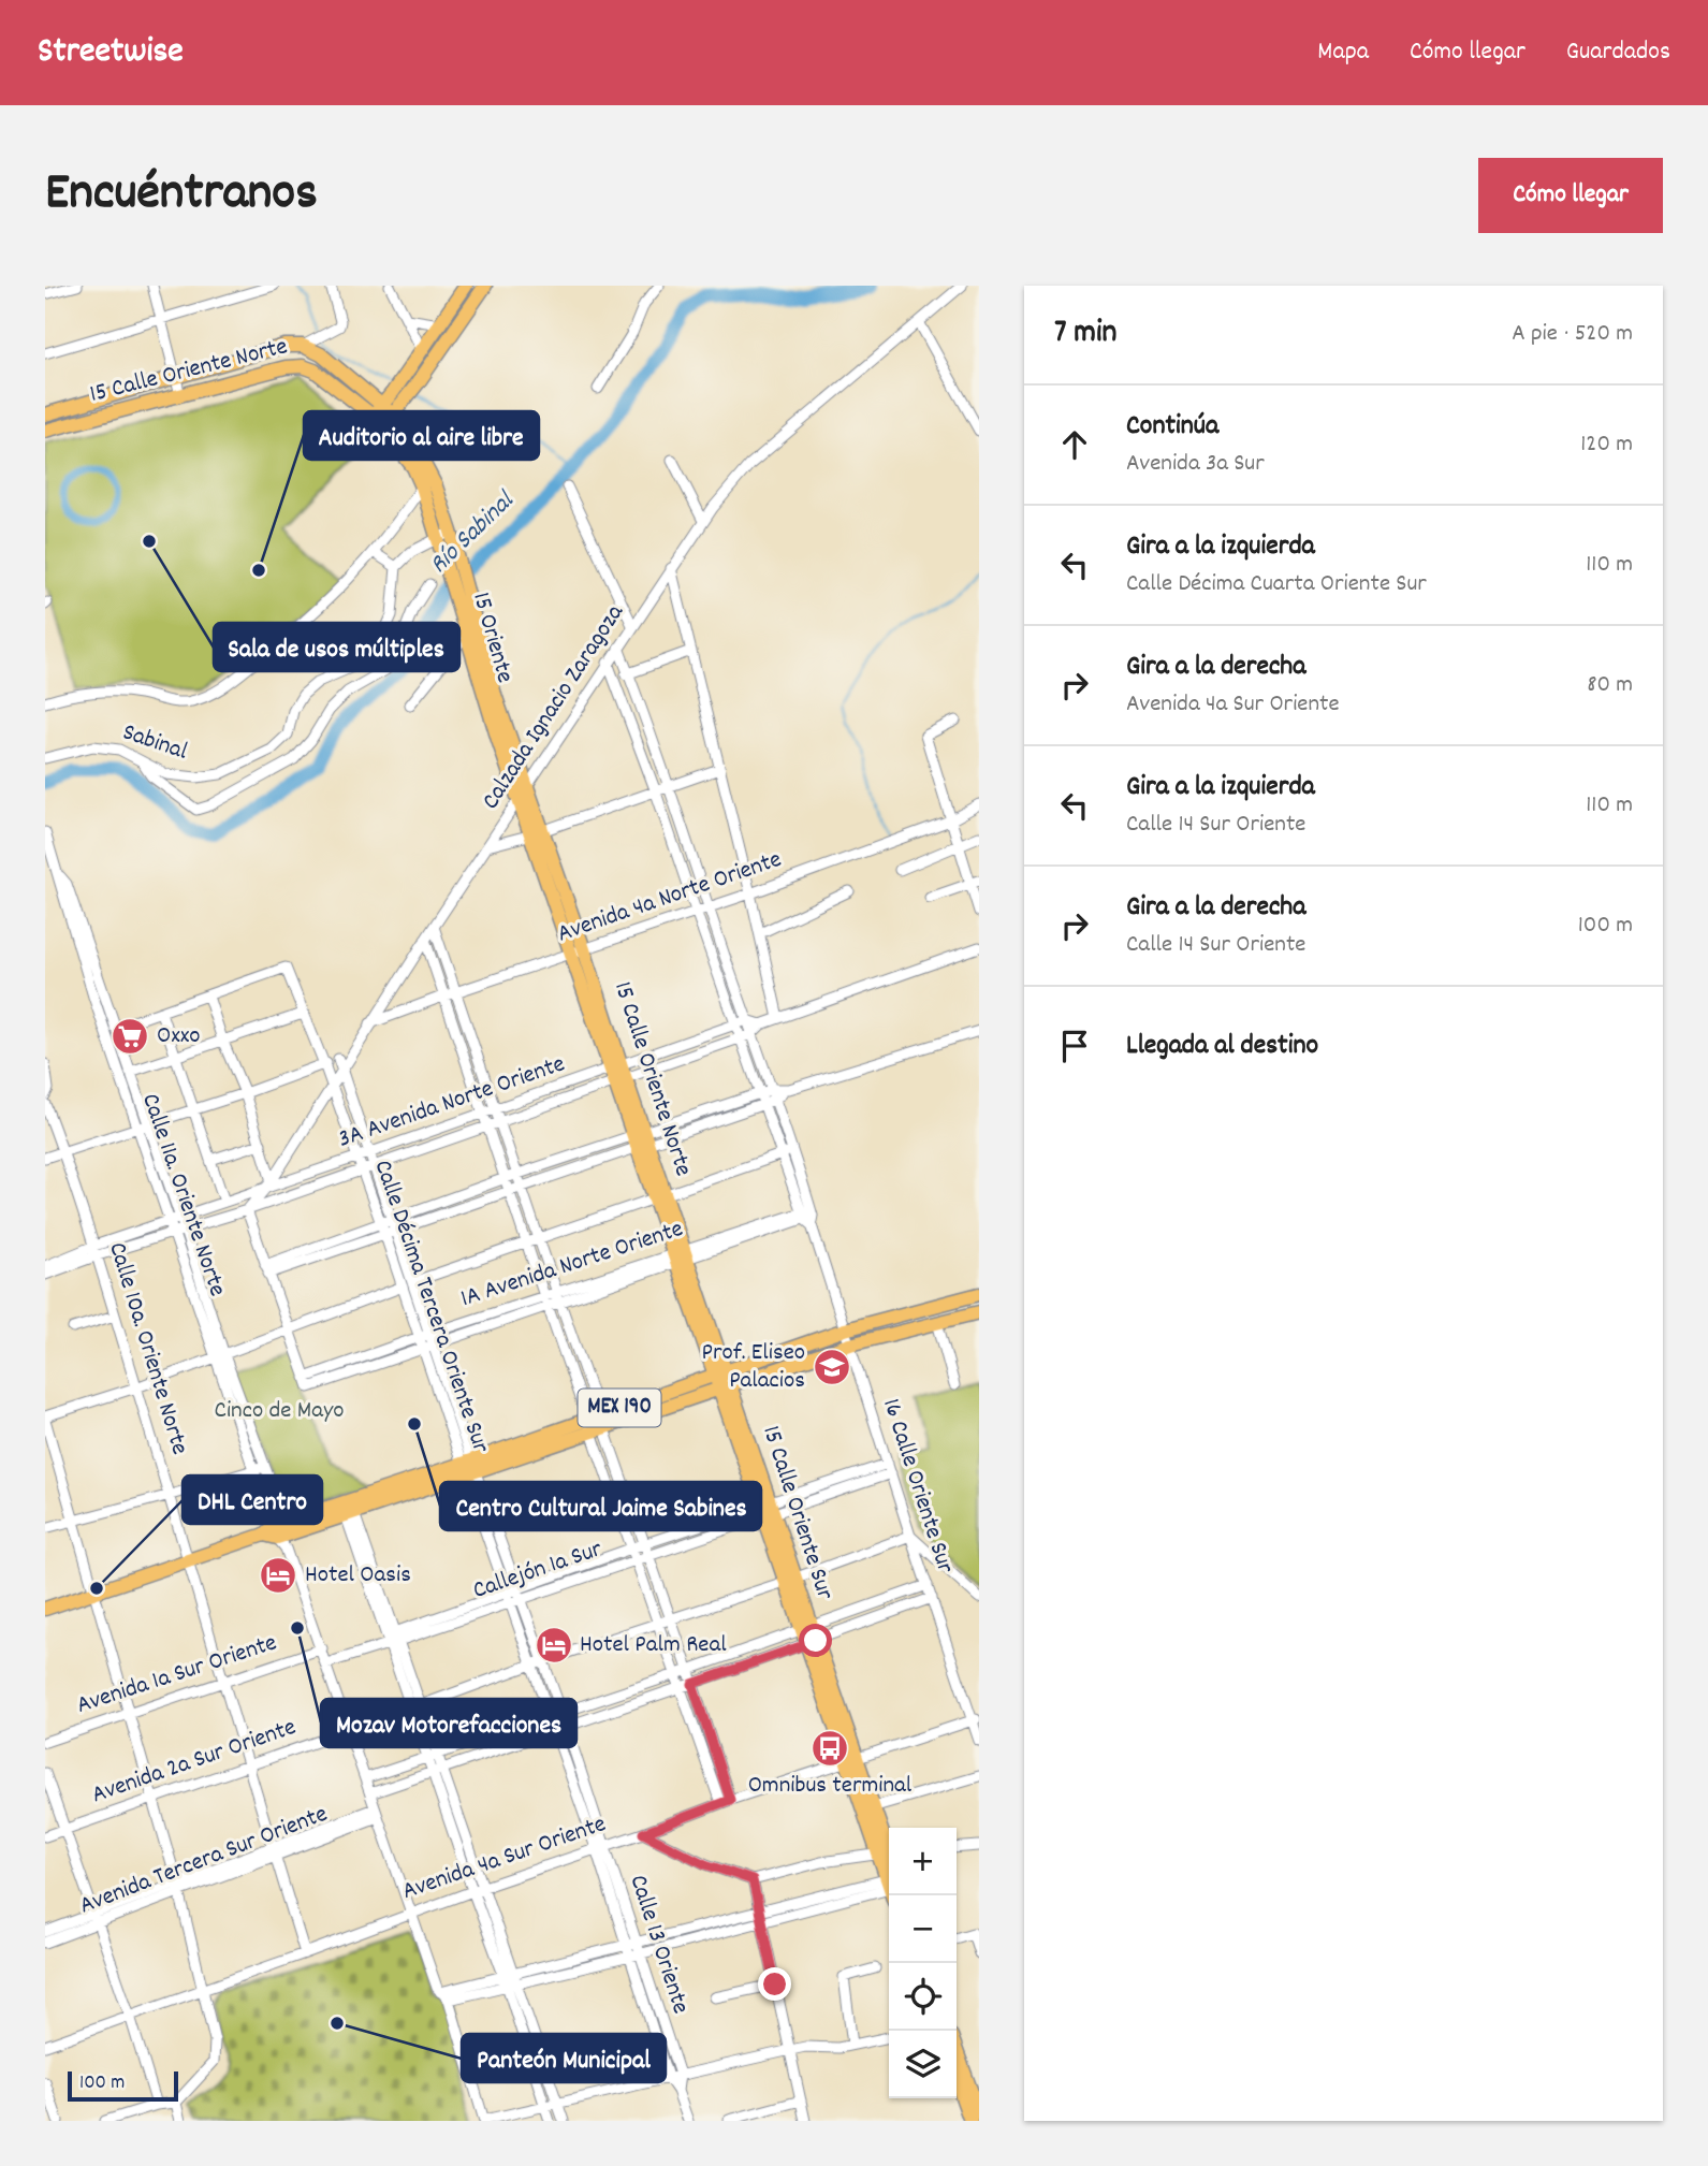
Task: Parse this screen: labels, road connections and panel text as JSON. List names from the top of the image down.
{
  "streets": {
    "main road": [
      "15 Calle Oriente Norte",
      "15 Oriente",
      "MEX 190",
      "15 Calle Oriente Sur"
    ],
    "street": [
      "Calzada Ignacio Zaragoza",
      "Sabinal",
      "Avenida 4a Norte Oriente",
      "3A Avenida Norte Oriente",
      "Calle 11a. Oriente Norte",
      "1A Avenida Norte Oriente",
      "Calle Décima Tercera Oriente Sur",
      "Calle 10a. Oriente Norte",
      "16 Calle Oriente Sur",
      "Callejón 1a Sur",
      "Avenida 1a Sur Oriente",
      "Avenida 2a Sur Oriente",
      "Avenida 4a Sur Oriente",
      "Avenida Tercera Sur Oriente",
      "Calle 13 Oriente"
    ]
  },
  "crossings": [
    ["15 Calle Oriente Norte", "15 Oriente"],
    ["15 Calle Oriente Norte", "Calzada Ignacio Zaragoza"],
    ["15 Calle Oriente Norte", "Avenida 4a Norte Oriente"],
    ["15 Calle Oriente Norte", "3A Avenida Norte Oriente"],
    ["15 Calle Oriente Norte", "1A Avenida Norte Oriente"],
    ["15 Calle Oriente Norte", "MEX 190"],
    ["15 Calle Oriente Norte", "15 Calle Oriente Sur"],
    ["15 Oriente", "Calzada Ignacio Zaragoza"],
    ["Calzada Ignacio Zaragoza", "Avenida 4a Norte Oriente"],
    ["Calzada Ignacio Zaragoza", "3A Avenida Norte Oriente"],
    ["Calzada Ignacio Zaragoza", "Calle Décima Tercera Oriente Sur"],
    ["3A Avenida Norte Oriente", "Calle 11a. Oriente Norte"],
    ["3A Avenida Norte Oriente", "Calle Décima Tercera Oriente Sur"],
    ["3A Avenida Norte Oriente", "Calle 10a. Oriente Norte"],
    ["Calle 11a. Oriente Norte", "MEX 190"],
    ["Calle 11a. Oriente Norte", "Callejón 1a Sur"],
    ["Calle 11a. Oriente Norte", "Avenida 1a Sur Oriente"],
    ["Calle 11a. Oriente Norte", "Avenida 2a Sur Oriente"],
    ["Calle 11a. Oriente Norte", "Avenida 4a Sur Oriente"],
    ["Calle 11a. Oriente Norte", "Avenida Tercera Sur Oriente"],
    ["1A Avenida Norte Oriente", "Calle Décima Tercera Oriente Sur"],
    ["1A Avenida Norte Oriente", "16 Calle Oriente Sur"],
    ["Calle Décima Tercera Oriente Sur", "MEX 190"],
    ["Calle Décima Tercera Oriente Sur", "Callejón 1a Sur"],
    ["Calle Décima Tercera Oriente Sur", "Calle 13 Oriente"],
    ["Calle 10a. Oriente Norte", "MEX 190"],
    ["Calle 10a. Oriente Norte", "Avenida 1a Sur Oriente"],
    ["Calle 10a. Oriente Norte", "Avenida 2a Sur Oriente"],
    ["Calle 10a. Oriente Norte", "Avenida 4a Sur Oriente"],
    ["Calle 10a. Oriente Norte", "Avenida Tercera Sur Oriente"],
    ["MEX 190", "16 Calle Oriente Sur"],
    ["MEX 190", "15 Calle Oriente Sur"],
    ["16 Calle Oriente Sur", "Callejón 1a Sur"],
    ["16 Calle Oriente Sur", "Avenida 2a Sur Oriente"],
    ["16 Calle Oriente Sur", "Avenida 4a Sur Oriente"],
    ["15 Calle Oriente Sur", "Callejón 1a Sur"],
    ["15 Calle Oriente Sur", "Avenida 2a Sur Oriente"],
    ["15 Calle Oriente Sur", "Avenida 4a Sur Oriente"],
    ["Callejón 1a Sur", "Calle 13 Oriente"],
    ["Avenida 2a Sur Oriente", "Calle 13 Oriente"],
    ["Avenida 4a Sur Oriente", "Calle 13 Oriente"]
  ],
  "water": ["Río Sabinal"],
  "parks": ["Cinco de Mayo"],
  "places": {
    "other": [
      "Sala de usos múltiples",
      "Auditorio al aire libre",
      "Centro Cultural Jaime Sabines",
      "DHL Centro",
      "Mozav Motorefacciones",
      "Panteón Municipal"
    ],
    "supermarket": ["Oxxo"],
    "school or university": ["Prof. Eliseo Palacios"],
    "hotel": ["Hotel Oasis", "Hotel Palm Real"],
    "bus stop": ["Omnibus terminal"]
  },
  "scale_bar": "100 m",
  "page": {
    "header": "Streetwise",
    "nav": ["Mapa", "Cómo llegar", "Guardados"],
    "title": "Encuéntranos",
    "buttons": "Cómo llegar",
    "heading": ["7 min", "A pie · 520 m"],
    "list": [
      ["Continúa", "Avenida 3a Sur", "120 m"],
      ["Gira a la izquierda", "Calle Décima Cuarta Oriente Sur", "110 m"],
      ["Gira a la derecha", "Avenida 4a Sur Oriente", "80 m"],
      ["Gira a la izquierda", "Calle 14 Sur Oriente", "110 m"],
      ["Gira a la derecha", "Calle 14 Sur Oriente", "100 m"],
      "Llegada al destino"
    ],
    "map_buttons": ["+", "−"],
    "scale": "100 m"
  }
}
